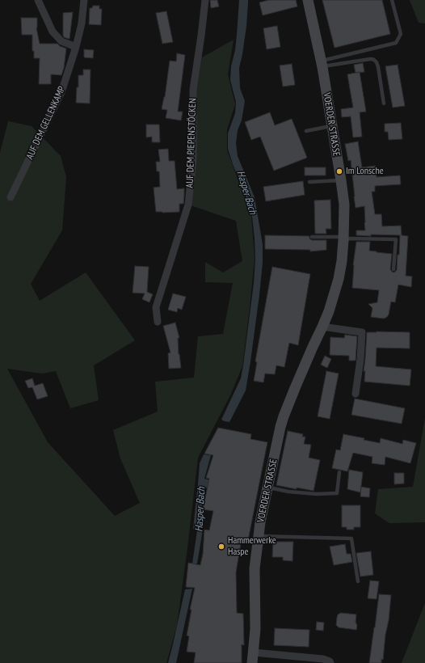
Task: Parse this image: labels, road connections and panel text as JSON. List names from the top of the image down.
{
  "streets": {
    "main road": ["VOERDER STRASSE"],
    "street": ["AUF DEM GELLENKAMP", "AUF DEM PIEPENSTÖCKEN"]
  },
  "water": ["Hasper Bach"],
  "places": ["Im Lonsche", "Hammerwerke Haspe"]
}
